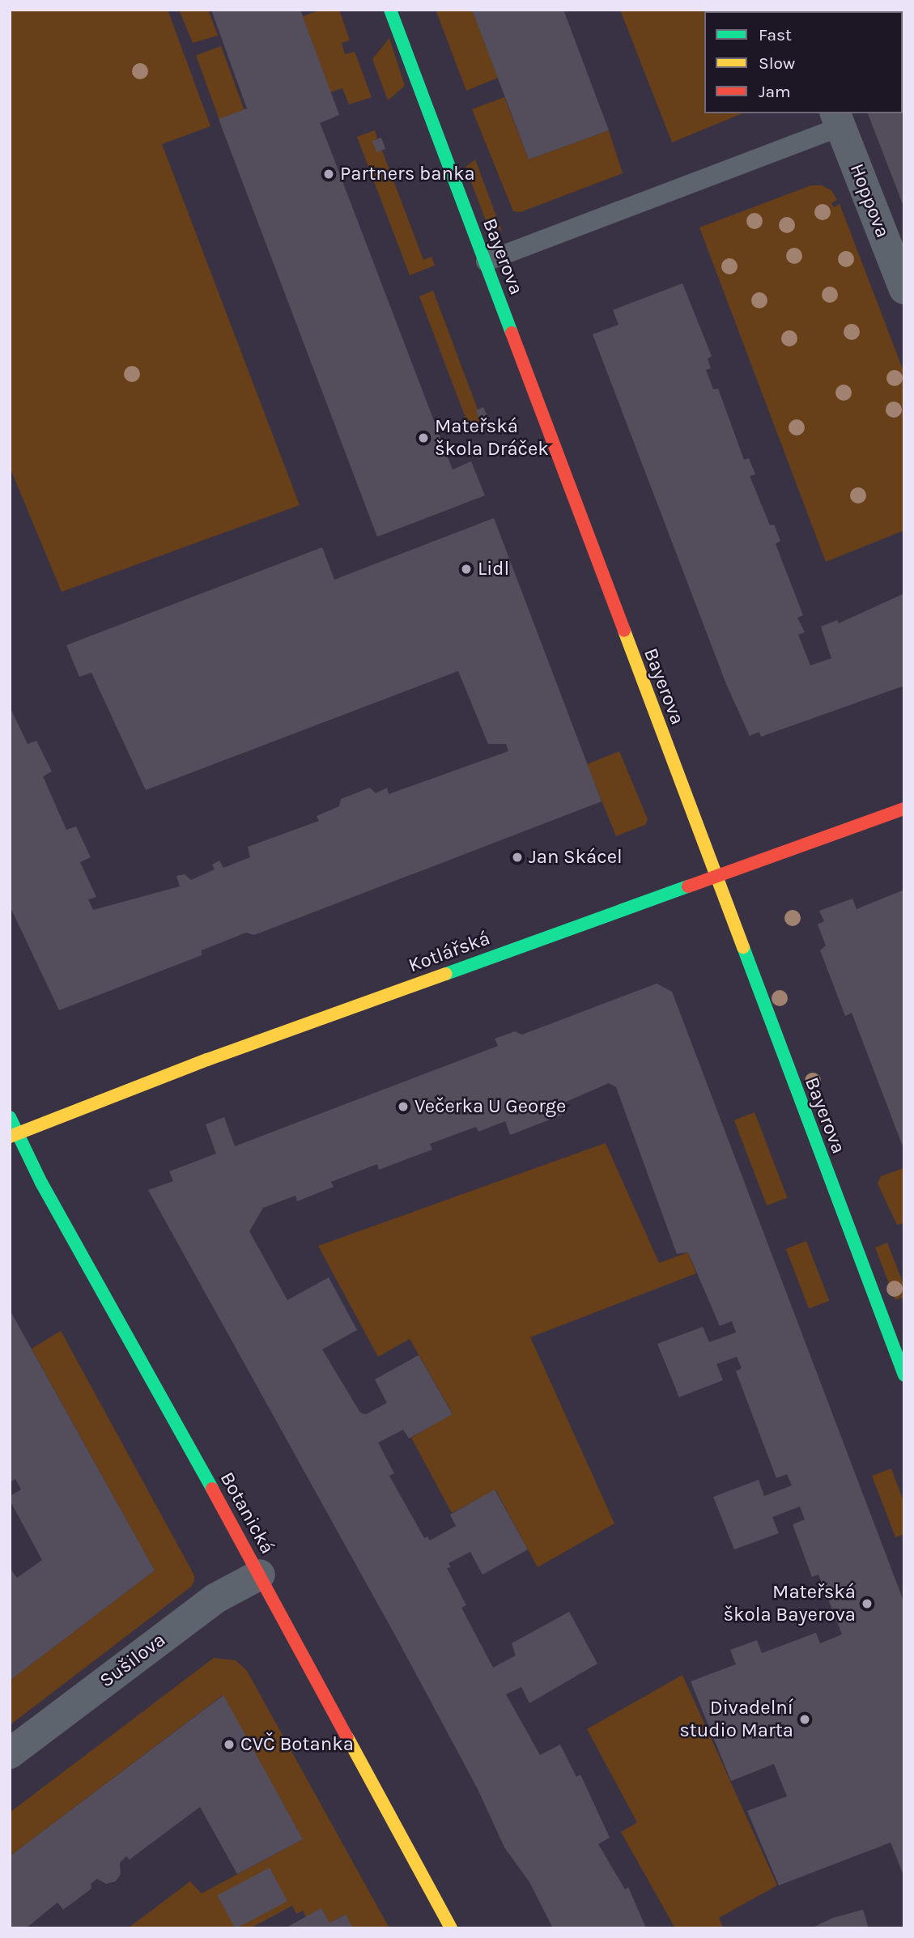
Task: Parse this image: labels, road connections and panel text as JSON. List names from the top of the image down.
{
  "streets": {
    "street": [
      "Hoppova",
      "Bayerova",
      "Kotlářská",
      "Botanická",
      "Sušilova"
    ]
  },
  "crossings": [
    ["Bayerova", "Kotlářská"],
    ["Kotlářská", "Botanická"],
    ["Botanická", "Sušilova"]
  ],
  "places": [
    "Partners banka",
    "Mateřská škola Dráček",
    "Lidl",
    "Jan Skácel",
    "Večerka U George",
    "Mateřská škola Bayerova",
    "Divadelní studio Marta",
    "CVČ Botanka"
  ],
  "legend": ["Fast", "Slow", "Jam"]
}
